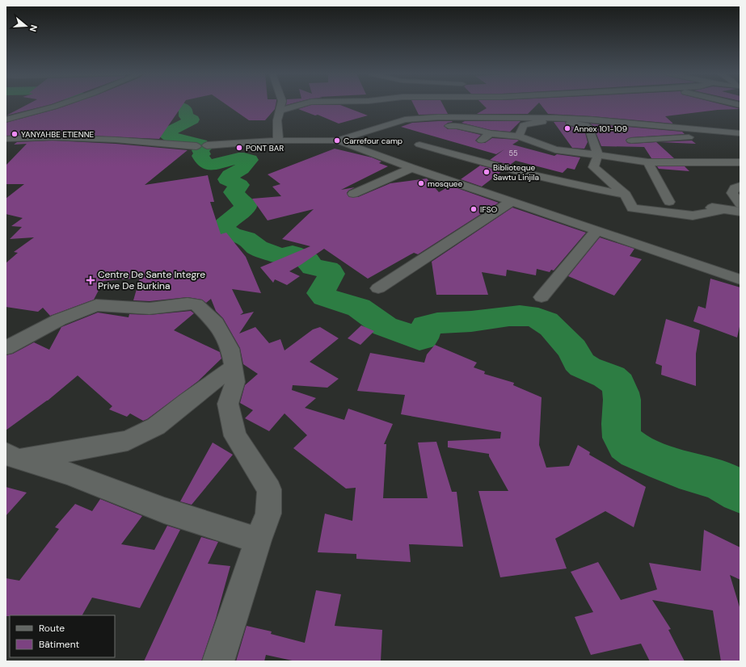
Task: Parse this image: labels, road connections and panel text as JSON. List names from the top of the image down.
{
  "places": {
    "other": [
      "Annex 101-109",
      "YANYAHBE ETIENNE",
      "Carrefour camp",
      "PONT BAR",
      "Biblioteque Sawtu Linjila",
      "mosquee",
      "IFSO"
    ],
    "health": ["Centre De Sante Integre Prive De Burkina"]
  },
  "house_numbers": ["55"],
  "legend": ["Route", "Bâtiment"],
  "north": "right"
}
